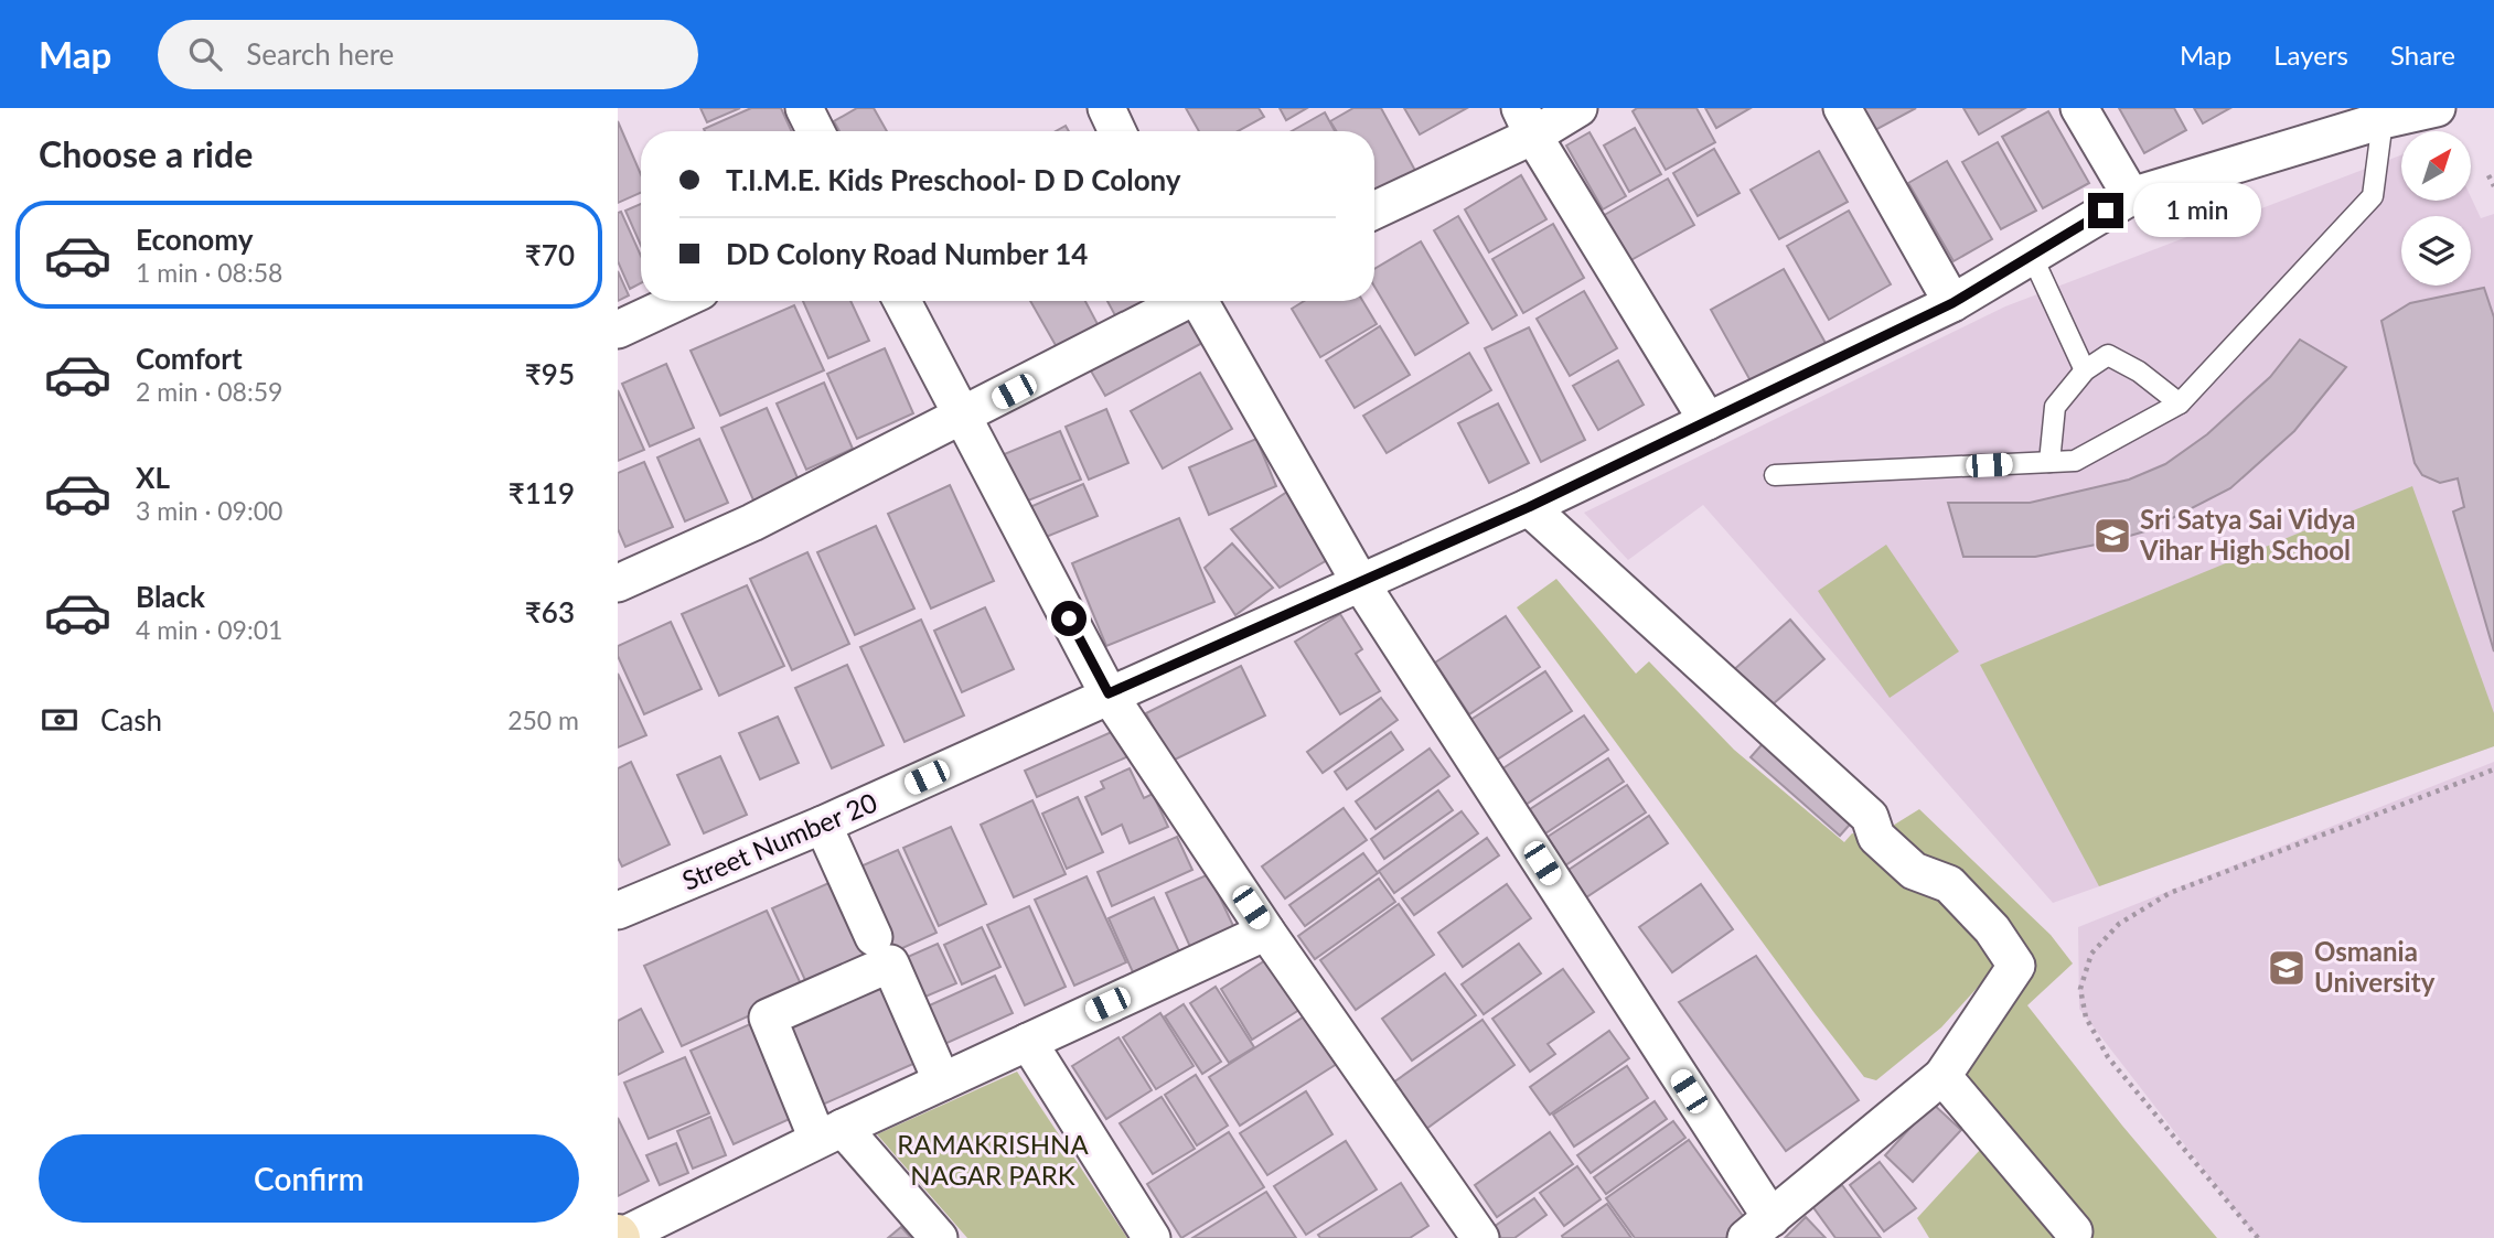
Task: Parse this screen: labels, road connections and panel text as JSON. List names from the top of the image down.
{
  "streets": {
    "street": ["Street Number 20"]
  },
  "parks": ["RAMAKRISHNA NAGAR PARK"],
  "places": {
    "school or university": ["Sri Satya Sai Vidya Vihar High School", "Osmania University"]
  },
  "north": "top right",
  "page": {
    "header": "Map",
    "search": "Search here",
    "nav": ["Map", "Layers", "Share"],
    "heading": "Choose a ride",
    "banner": ["T.I.M.E. Kids Preschool- D D Colony", "DD Colony Road Number 14"],
    "bubble": "1 min",
    "list": [
      {
        "name": "Economy",
        "note": "1 min · 08:58",
        "value": "₹70"
      },
      {
        "name": "Comfort",
        "note": "2 min · 08:59",
        "value": "₹95"
      },
      {
        "name": "XL",
        "note": "3 min · 09:00",
        "value": "₹119"
      },
      {
        "name": "Black",
        "note": "4 min · 09:01",
        "value": "₹63"
      }
    ],
    "pay": ["Cash", "250 m"],
    "buttons": "Confirm"
  }
}
